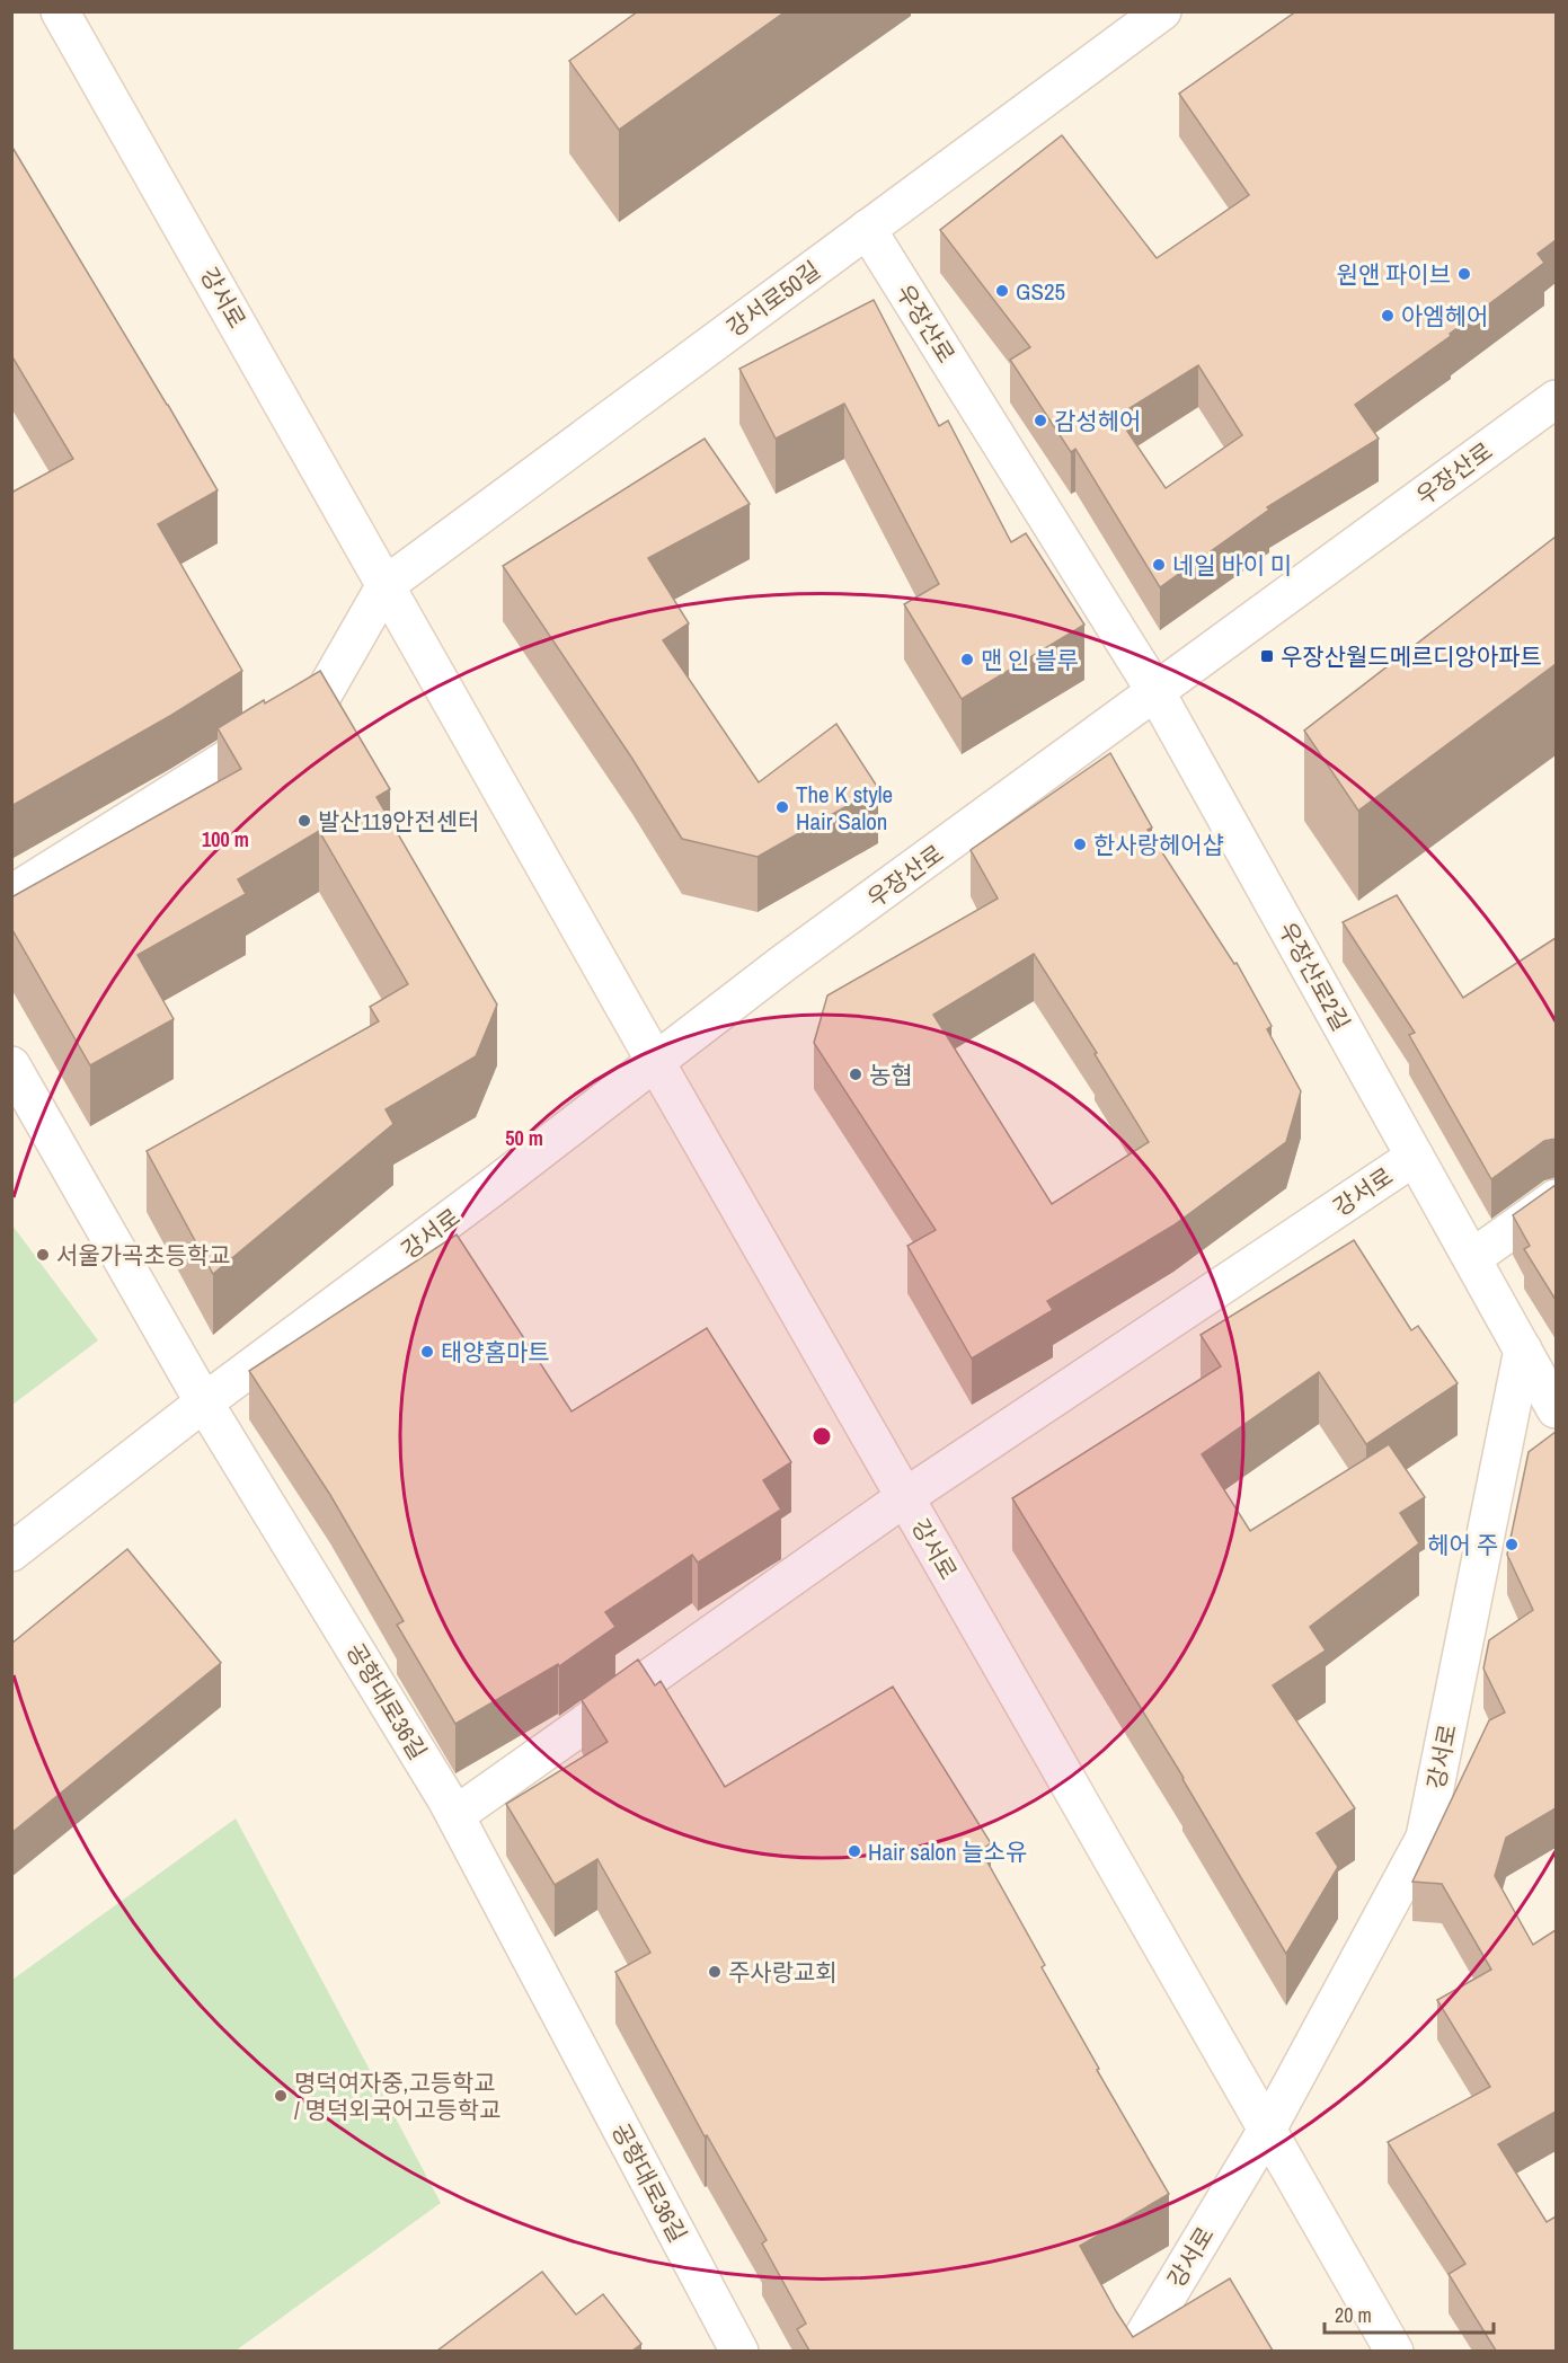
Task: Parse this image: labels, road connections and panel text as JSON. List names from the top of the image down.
{
  "streets": {
    "street": [
      "강서로",
      "강서로50길",
      "우장산로",
      "우장산로2길",
      "공항대로36길"
    ]
  },
  "crossings": [
    ["강서로", "강서로50길"],
    ["강서로", "우장산로"],
    ["강서로", "우장산로2길"],
    ["강서로", "공항대로36길"],
    ["강서로50길", "우장산로"],
    ["우장산로", "우장산로2길"]
  ],
  "places": {
    "other": [
      "원앤 파이브",
      "GS25",
      "아엠헤어",
      "감성헤어",
      "네일 바이 미",
      "맨 인 블루",
      "The K style Hair Salon",
      "발산119안전센터",
      "한사랑헤어샵",
      "농협",
      "서울가곡초등학교",
      "태양홈마트",
      "헤어 주",
      "Hair salon 늘소유",
      "주사랑교회",
      "명덕여자중,고등학교 / 명덕외국어고등학교"
    ],
    "transit": ["우장산월드메르디앙아파트"]
  },
  "scale_bar": "20 m",
  "rings": ["100 m", "50 m"]
}
